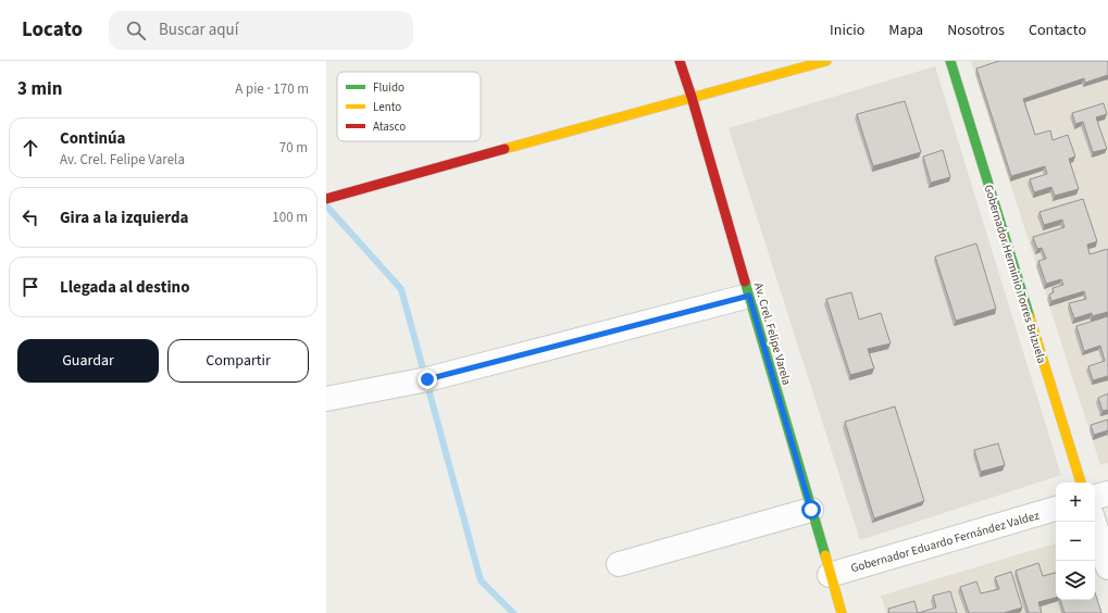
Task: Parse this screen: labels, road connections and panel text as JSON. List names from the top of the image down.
{
  "streets": {
    "street": ["Gobernador Herminio Torres Brizuela", "Av. Crel. Felipe Varela", "Gobernador Eduardo Fernández Valdez"]
  },
  "crossings": [
    ["Av. Crel. Felipe Varela", "Gobernador Eduardo Fernández Valdez"]
  ],
  "legend": ["Fluido", "Lento", "Atasco"],
  "page": {
    "header": "Locato",
    "search": "Buscar aquí",
    "nav": [
      "Inicio",
      "Mapa",
      "Nosotros",
      "Contacto"
    ],
    "heading": ["3 min", "A pie · 170 m"],
    "list": [
      ["Continúa", "Av. Crel. Felipe Varela", "70 m"],
      ["Gira a la izquierda", "100 m"],
      "Llegada al destino"
    ],
    "buttons": ["Guardar", "Compartir"],
    "map_buttons": ["+", "−"]
  }
}
